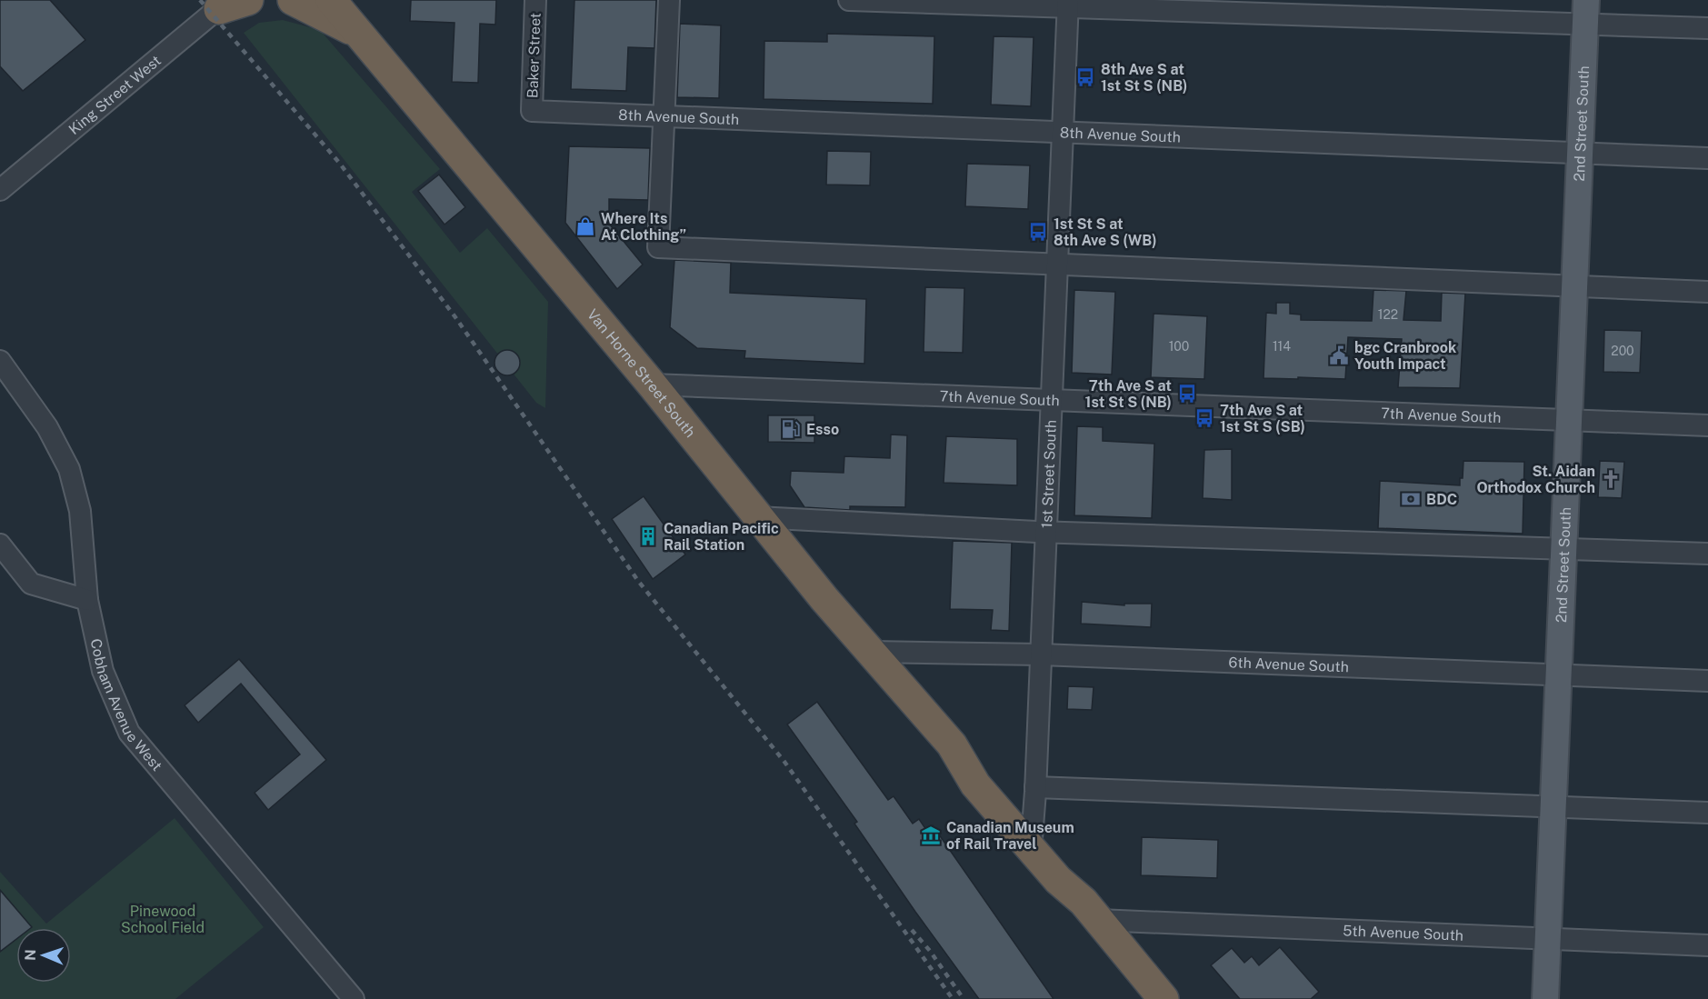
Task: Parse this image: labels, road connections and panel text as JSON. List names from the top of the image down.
{
  "streets": {
    "highway": ["Van Horne Street South"],
    "main road": ["2nd Street South"],
    "street": [
      "Baker Street",
      "King Street West",
      "8th Avenue South",
      "7th Avenue South",
      "1st Street South",
      "6th Avenue South",
      "Cobham Avenue West",
      "5th Avenue South"
    ]
  },
  "crossings": [
    ["Baker Street", "8th Avenue South"],
    ["8th Avenue South", "2nd Street South"],
    ["8th Avenue South", "1st Street South"],
    ["2nd Street South", "7th Avenue South"],
    ["2nd Street South", "6th Avenue South"],
    ["2nd Street South", "5th Avenue South"],
    ["Van Horne Street South", "7th Avenue South"],
    ["Van Horne Street South", "1st Street South"],
    ["Van Horne Street South", "6th Avenue South"],
    ["Van Horne Street South", "5th Avenue South"],
    ["7th Avenue South", "1st Street South"],
    ["1st Street South", "6th Avenue South"]
  ],
  "parks": ["Pinewood School Field"],
  "places": {
    "bus stop": [
      "8th Ave S at 1st St S (NB)",
      "1st St S at 8th Ave S (WB)",
      "7th Ave S at 1st St S (NB)",
      "7th Ave S at 1st St S (SB)"
    ],
    "shop": ["Where Its At Clothing”"],
    "public building": ["bgc Cranbrook Youth Impact"],
    "fuel station": ["Esso"],
    "church": ["St. Aidan Orthodox Church"],
    "bank": ["BDC"],
    "building": ["Canadian Pacific Rail Station"],
    "museum": ["Canadian Museum of Rail Travel"]
  },
  "house_numbers": [
    "122",
    "100",
    "114",
    "200"
  ],
  "north": "left"
}
